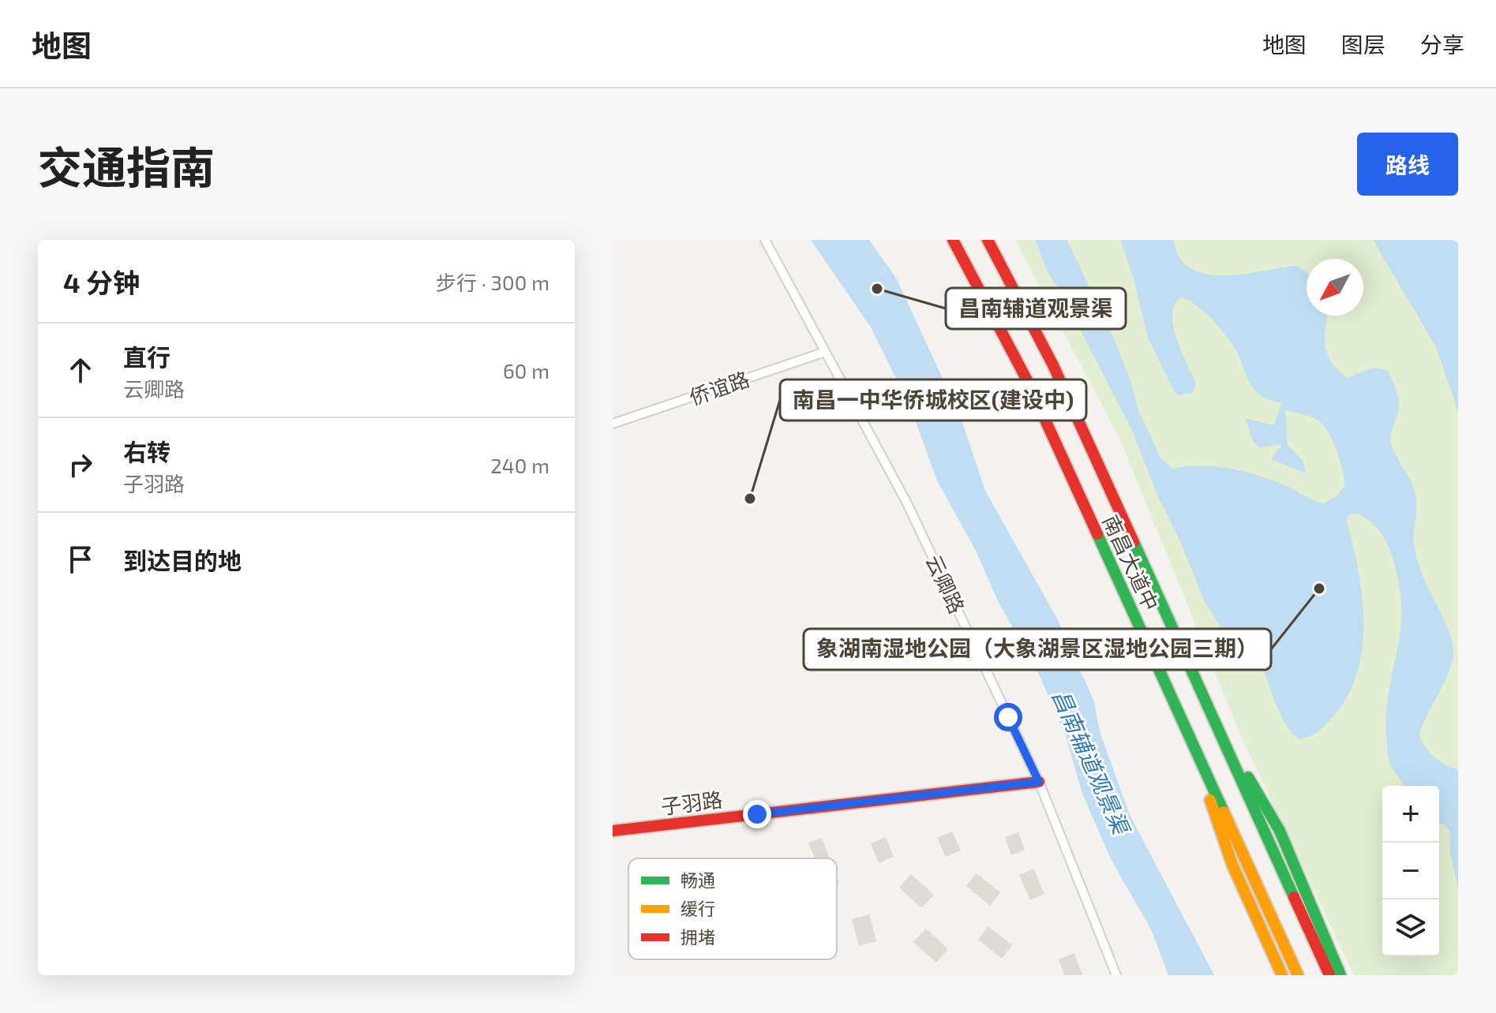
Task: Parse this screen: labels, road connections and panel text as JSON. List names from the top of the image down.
{
  "streets": {
    "main road": ["南昌大道中", "子羽路"],
    "street": ["侨谊路", "云卿路"]
  },
  "crossings": [
    ["侨谊路", "云卿路"],
    ["云卿路", "子羽路"]
  ],
  "water": ["昌南辅道观景渠"],
  "places": ["昌南辅道观景渠", "南昌一中华侨城校区(建设中)", "象湖南湿地公园（大象湖景区湿地公园三期）"],
  "legend": ["畅通", "缓行", "拥堵"],
  "north": "bottom left",
  "page": {
    "header": "地图",
    "nav": ["地图", "图层", "分享"],
    "title": "交通指南",
    "buttons": "路线",
    "heading": ["4 分钟", "步行 · 300 m"],
    "list": [
      ["直行", "云卿路", "60 m"],
      ["右转", "子羽路", "240 m"],
      "到达目的地"
    ],
    "map_buttons": ["+", "−"]
  }
}
